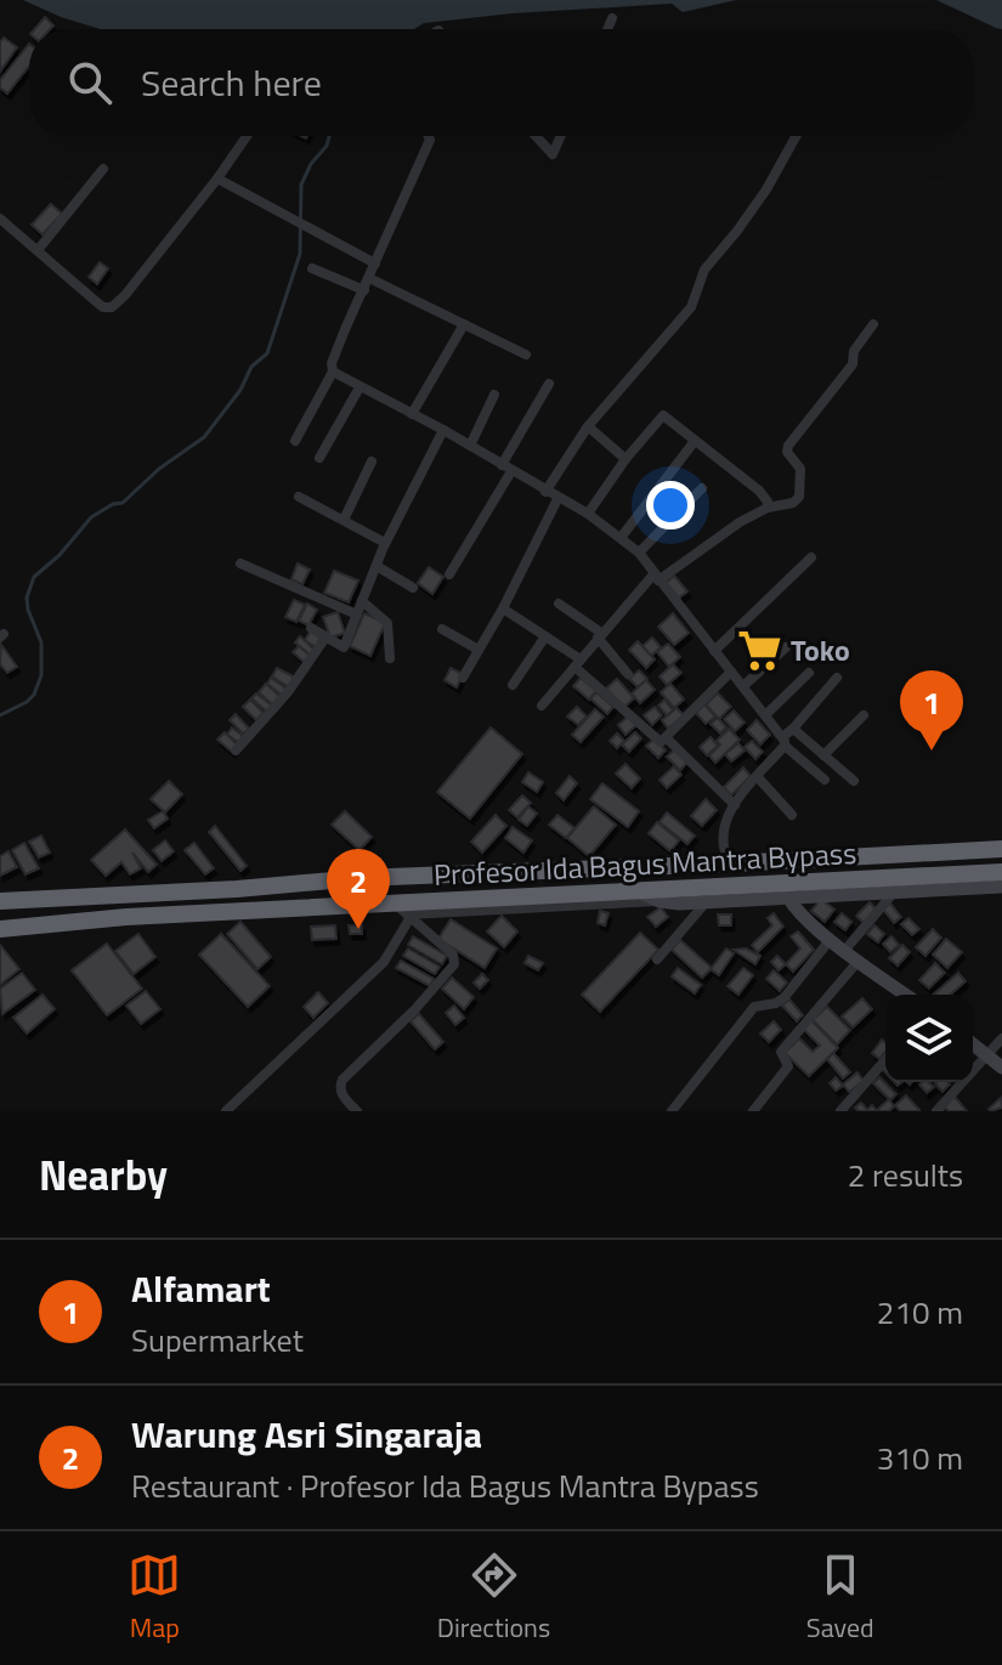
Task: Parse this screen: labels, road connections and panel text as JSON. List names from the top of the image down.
{
  "streets": {
    "highway": ["Profesor Ida Bagus Mantra Bypass"]
  },
  "places": {
    "supermarket": ["Toko"]
  },
  "page": {
    "search": "Search here",
    "pins": ["1", "2"],
    "heading": ["Nearby", "2 results"],
    "list": [
      {
        "mark": "1",
        "name": "Alfamart",
        "note": "Supermarket",
        "value": "210 m"
      },
      {
        "mark": "2",
        "name": "Warung Asri Singaraja",
        "note": "Restaurant · Profesor Ida Bagus Mantra Bypass",
        "value": "310 m"
      }
    ],
    "nav": ["Map", "Directions", "Saved"]
  }
}
